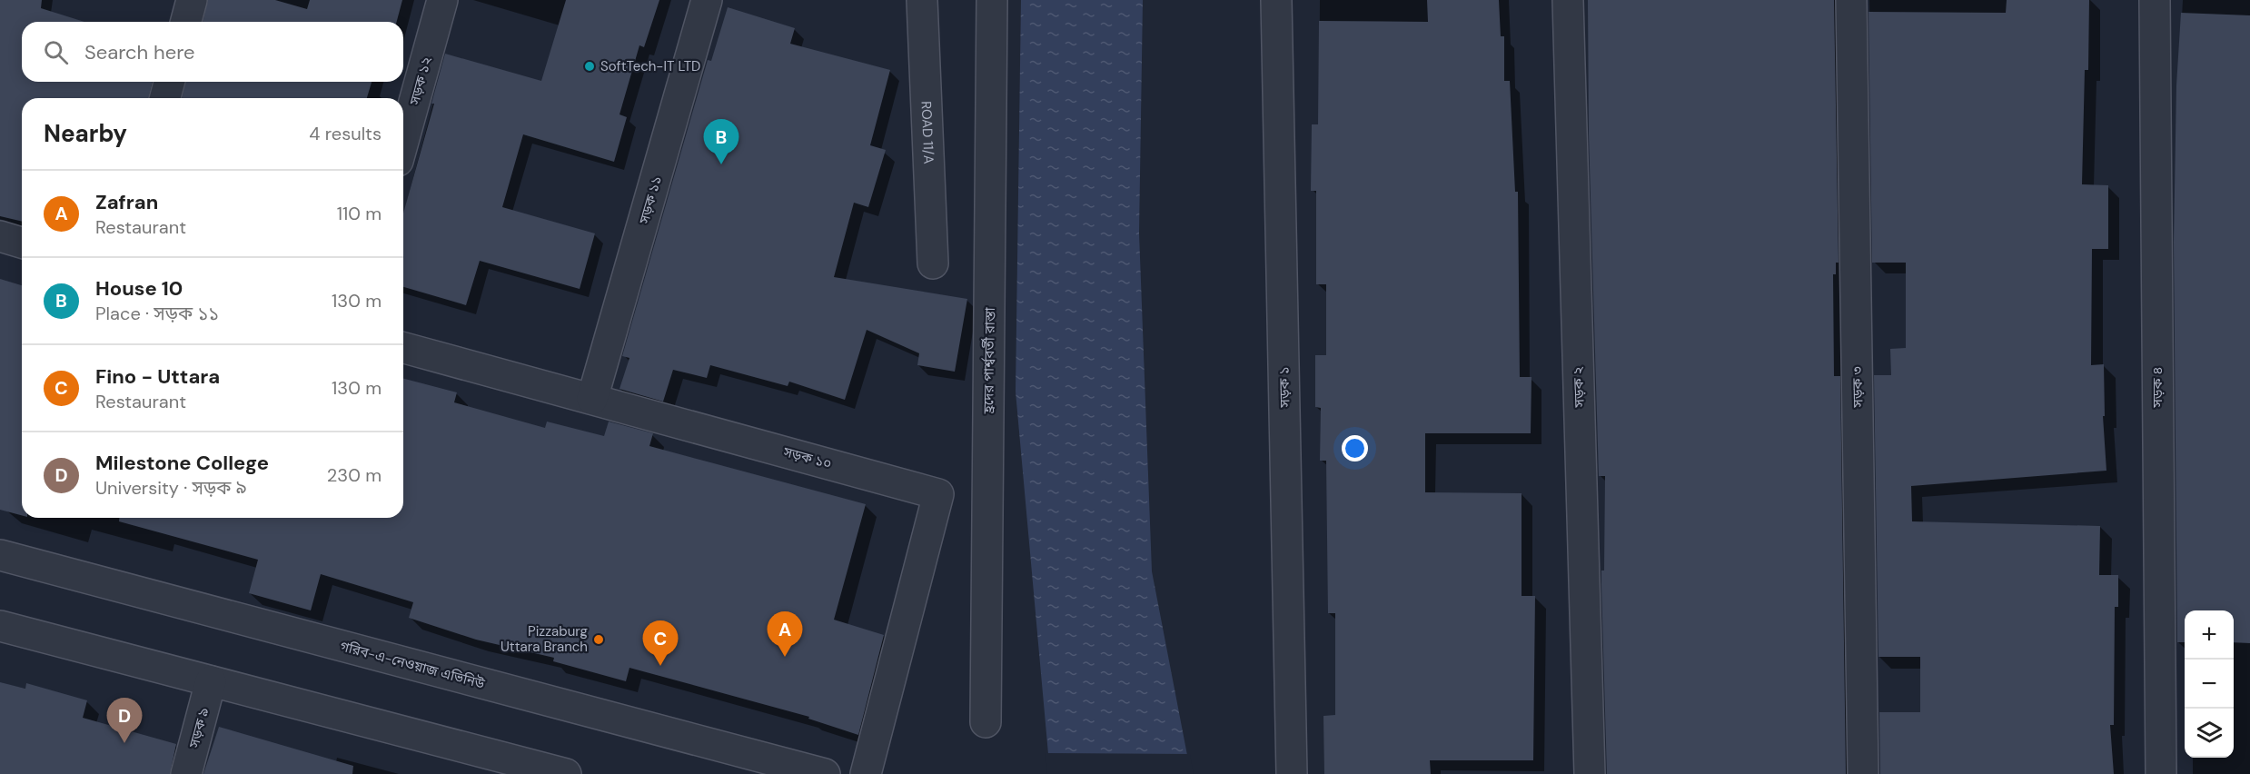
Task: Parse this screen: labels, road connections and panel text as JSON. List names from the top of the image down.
{
  "streets": {
    "street": [
      "সড়ক ১২",
      "ROAD 11/A",
      "সড়ক ১১",
      "হ্রদের পার্শ্ববর্তী রাস্তা",
      "সড়ক ১",
      "সড়ক ২",
      "সড়ক ৩",
      "সড়ক ৪",
      "সড়ক ১০",
      "গরিব-এ-নেওয়াজ এভিনিউ",
      "সড়ক ৯"
    ]
  },
  "crossings": [
    ["সড়ক ১১", "সড়ক ১০"]
  ],
  "places": ["SoftTech-IT LTD", "Pizzaburg Uttara Branch"],
  "page": {
    "search": "Search here",
    "heading": ["Nearby", "4 results"],
    "pins": [
      "B",
      "A",
      "C",
      "D"
    ],
    "list": [
      {
        "mark": "A",
        "name": "Zafran",
        "note": "Restaurant",
        "value": "110 m"
      },
      {
        "mark": "B",
        "name": "House 10",
        "note": "Place · সড়ক ১১",
        "value": "130 m"
      },
      {
        "mark": "C",
        "name": "Fino - Uttara",
        "note": "Restaurant",
        "value": "130 m"
      },
      {
        "mark": "D",
        "name": "Milestone College",
        "note": "University · সড়ক ৯",
        "value": "230 m"
      }
    ],
    "map_buttons": ["+", "−"]
  }
}
